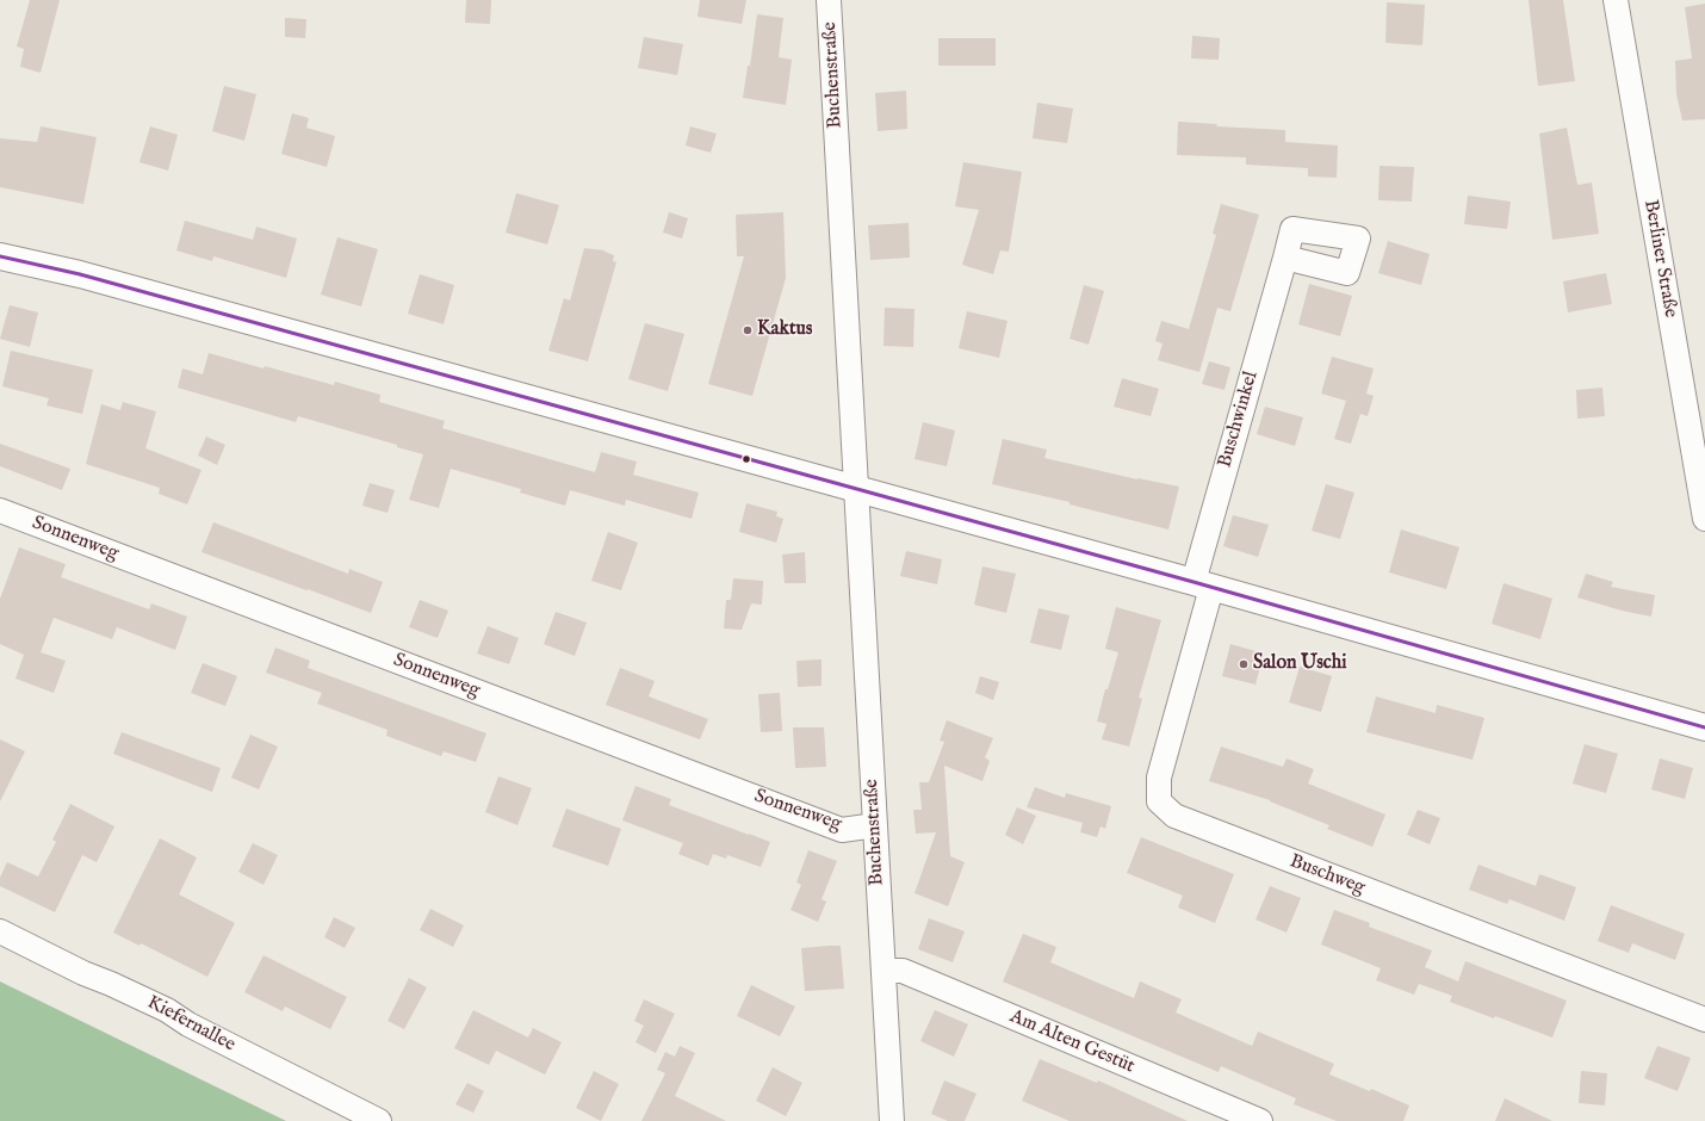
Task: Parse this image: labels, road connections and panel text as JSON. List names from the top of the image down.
{
  "streets": {
    "street": [
      "Buchenstraße",
      "Berliner Straße",
      "Buschwinkel",
      "Sonnenweg",
      "Buschweg",
      "Kiefernallee",
      "Am Alten Gestüt"
    ]
  },
  "crossings": [
    ["Buchenstraße", "Sonnenweg"],
    ["Buchenstraße", "Am Alten Gestüt"],
    ["Buschwinkel", "Buschweg"]
  ],
  "places": ["Kaktus", "Salon Uschi"]
}
